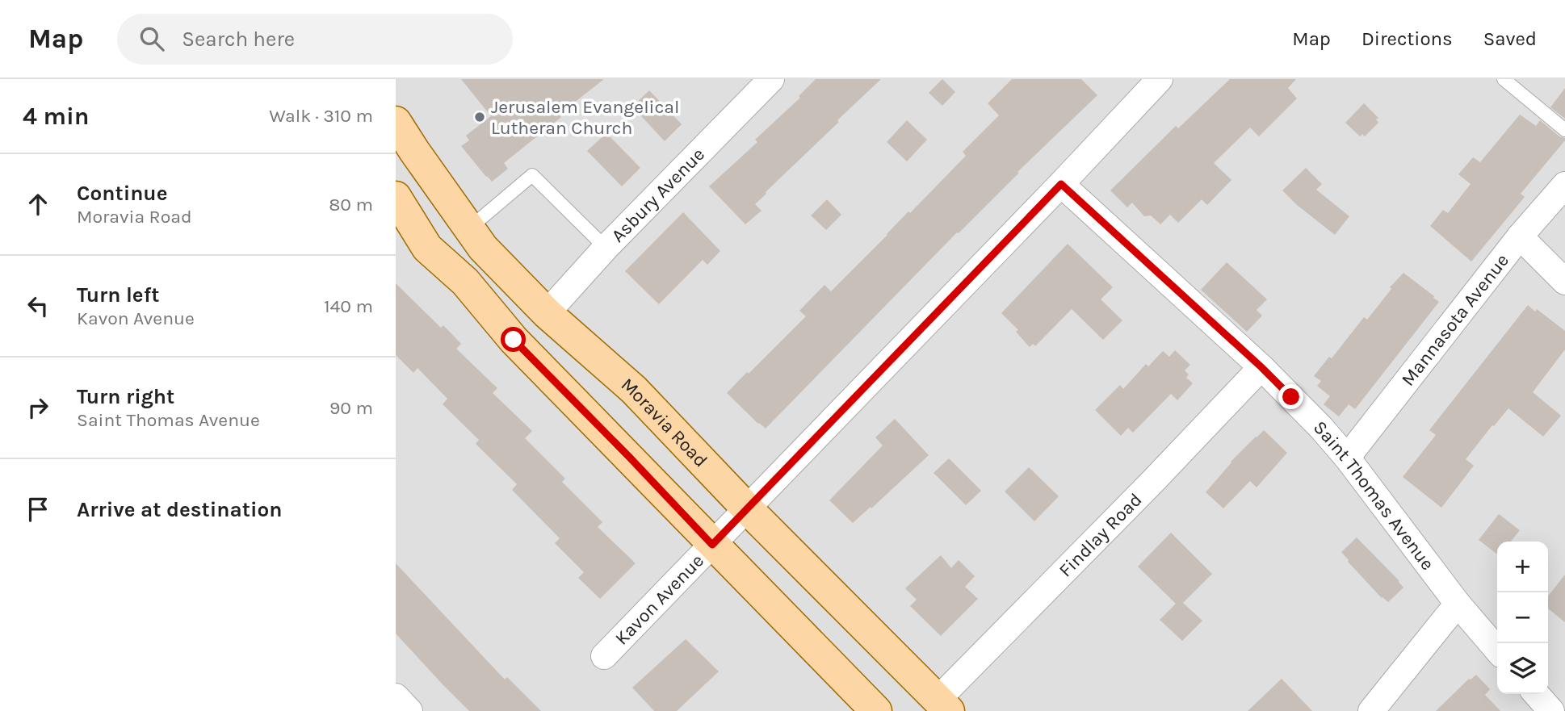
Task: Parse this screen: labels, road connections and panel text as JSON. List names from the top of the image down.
{
  "streets": {
    "main road": ["Moravia Road"],
    "street": [
      "Asbury Avenue",
      "Mannasota Avenue",
      "Saint Thomas Avenue",
      "Findlay Road",
      "Kavon Avenue"
    ]
  },
  "crossings": [
    ["Asbury Avenue", "Moravia Road"],
    ["Mannasota Avenue", "Saint Thomas Avenue"],
    ["Moravia Road", "Findlay Road"],
    ["Moravia Road", "Kavon Avenue"],
    ["Saint Thomas Avenue", "Findlay Road"],
    ["Saint Thomas Avenue", "Kavon Avenue"]
  ],
  "places": ["Jerusalem Evangelical Lutheran Church"],
  "page": {
    "header": "Map",
    "search": "Search here",
    "nav": ["Map", "Directions", "Saved"],
    "heading": ["4 min", "Walk · 310 m"],
    "list": [
      ["Continue", "Moravia Road", "80 m"],
      ["Turn left", "Kavon Avenue", "140 m"],
      ["Turn right", "Saint Thomas Avenue", "90 m"],
      "Arrive at destination"
    ],
    "map_buttons": ["+", "−"]
  }
}
